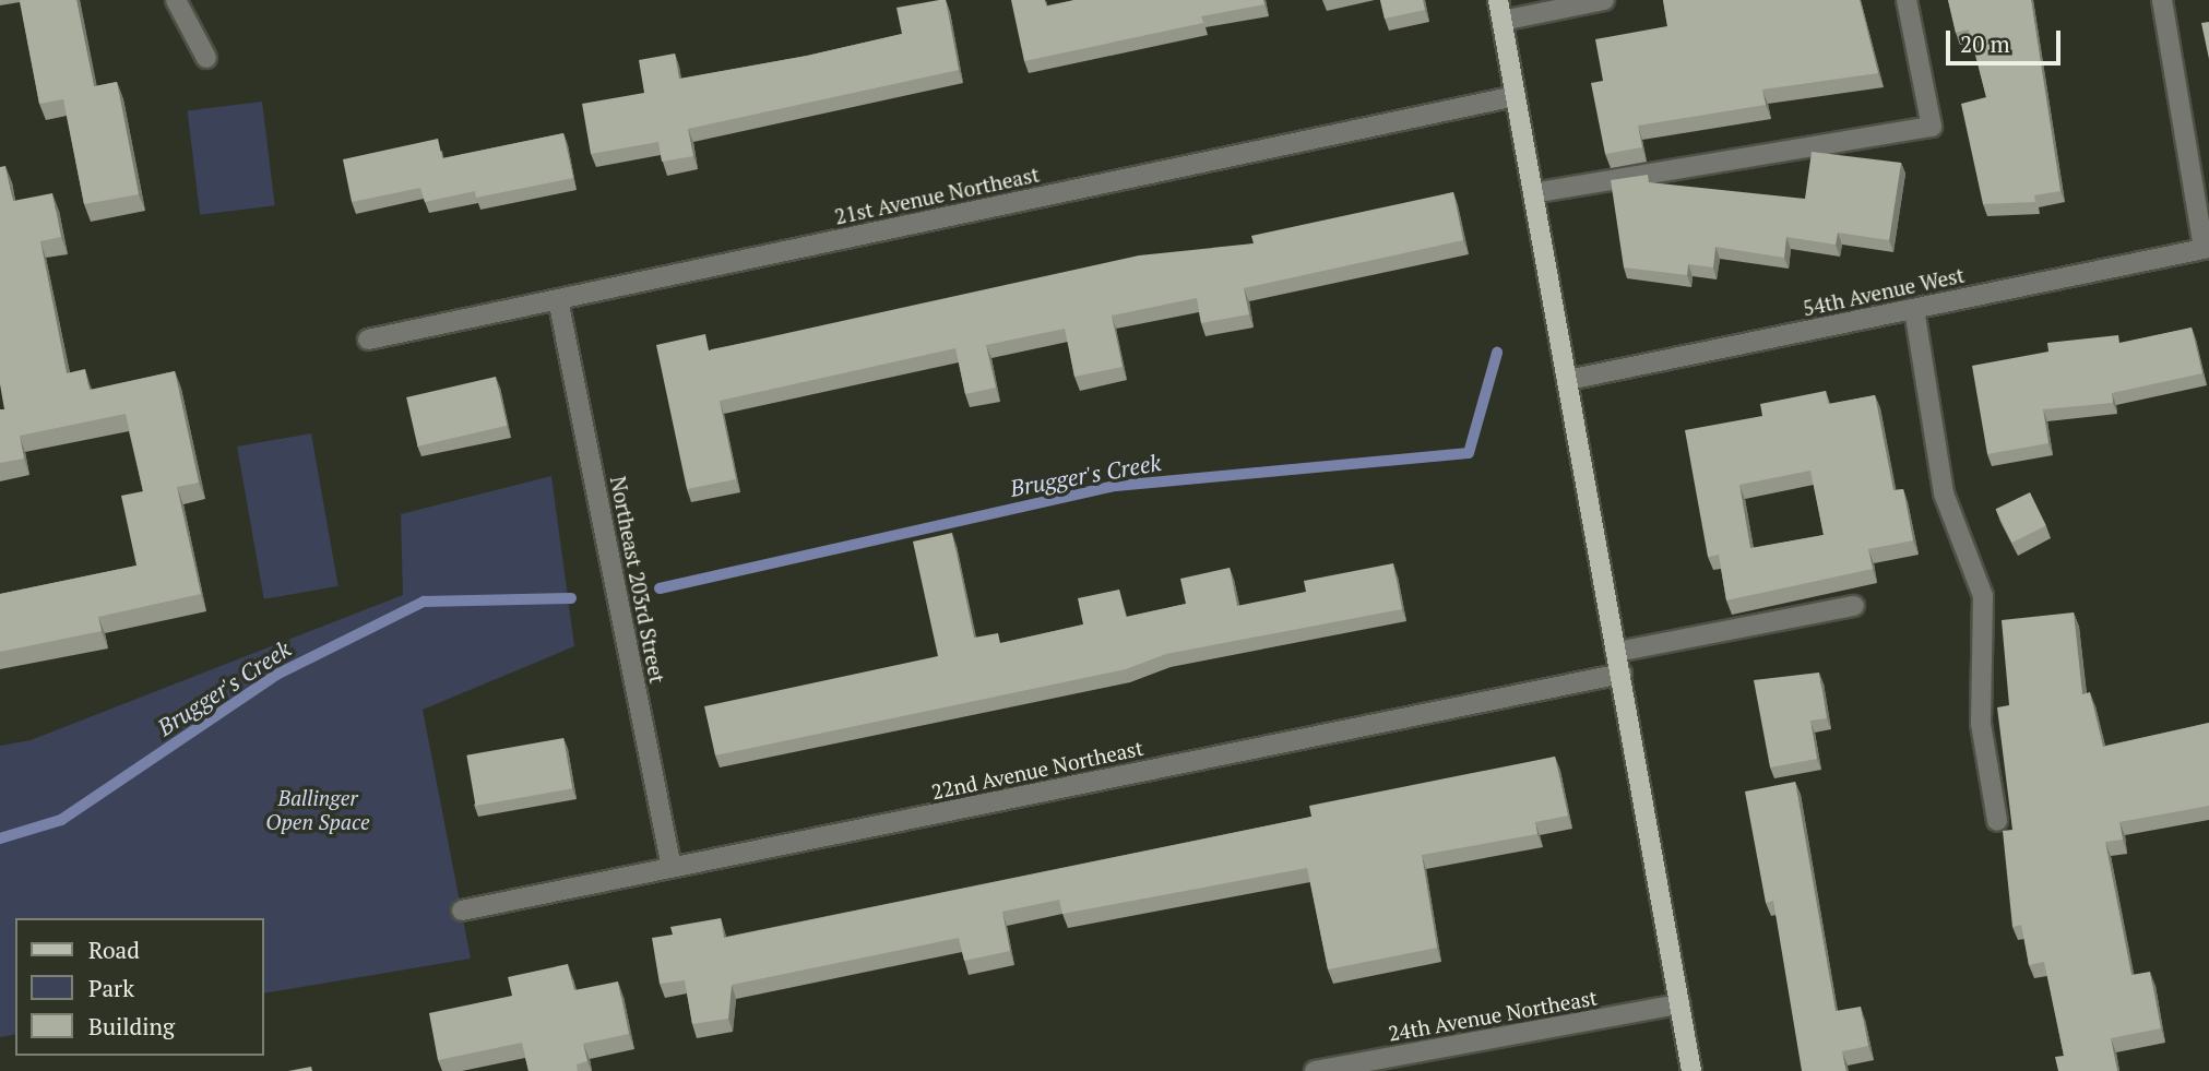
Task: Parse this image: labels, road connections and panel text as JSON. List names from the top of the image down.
{
  "streets": {
    "street": [
      "21st Avenue Northeast",
      "54th Avenue West",
      "Northeast 203rd Street",
      "22nd Avenue Northeast",
      "24th Avenue Northeast"
    ]
  },
  "crossings": [
    ["21st Avenue Northeast", "Northeast 203rd Street"],
    ["Northeast 203rd Street", "22nd Avenue Northeast"]
  ],
  "water": ["Brugger's Creek"],
  "parks": ["Ballinger Open Space"],
  "legend": ["Road", "Park", "Building"],
  "scale_bar": "20 m"
}
